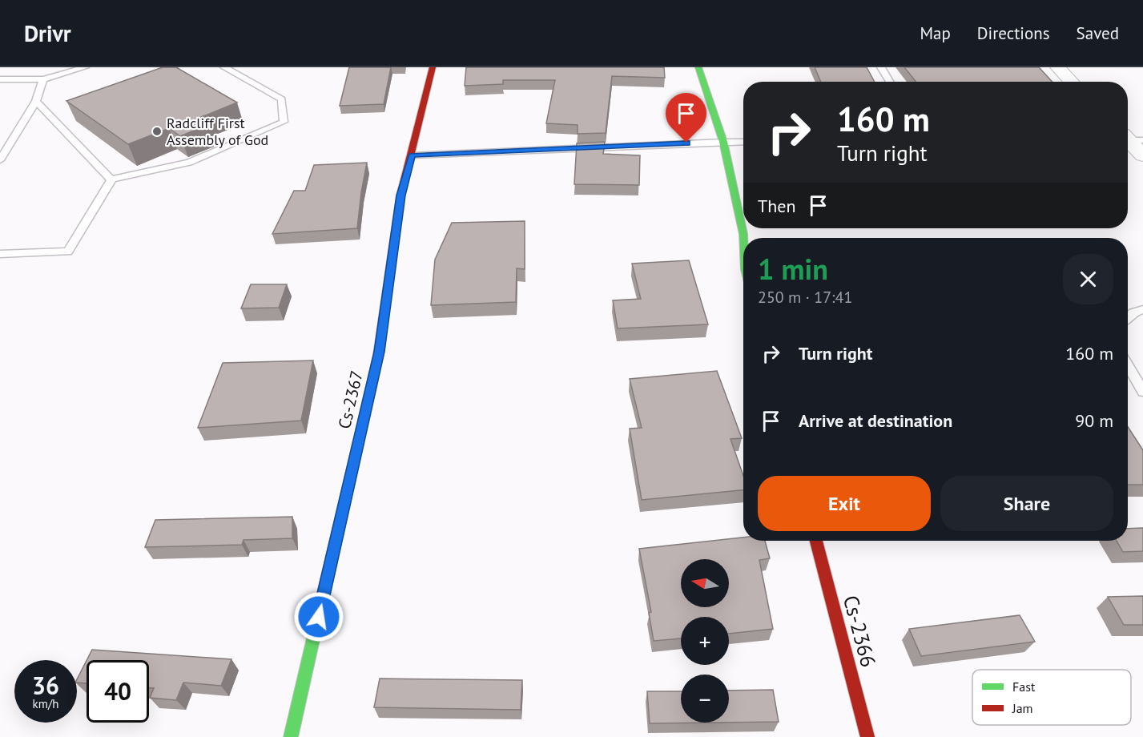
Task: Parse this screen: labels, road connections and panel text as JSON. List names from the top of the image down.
{
  "streets": {
    "street": ["Cs-2367", "Cs-2366"]
  },
  "places": ["Radcliff First Assembly of God"],
  "legend": ["Fast", "Jam"],
  "north": "left",
  "page": {
    "header": "Drivr",
    "nav": ["Map", "Directions", "Saved"],
    "turn": ["160 m", "Turn right"],
    "then": "Then",
    "heading": ["1 min", "250 m · 17:41"],
    "list": [
      {
        "name": "Turn right",
        "value": "160 m"
      },
      {
        "name": "Arrive at destination",
        "value": "90 m"
      }
    ],
    "buttons": ["Exit", "Share"],
    "map_buttons": ["+", "−"],
    "speed": "36 km/h",
    "limit": "40"
  }
}
